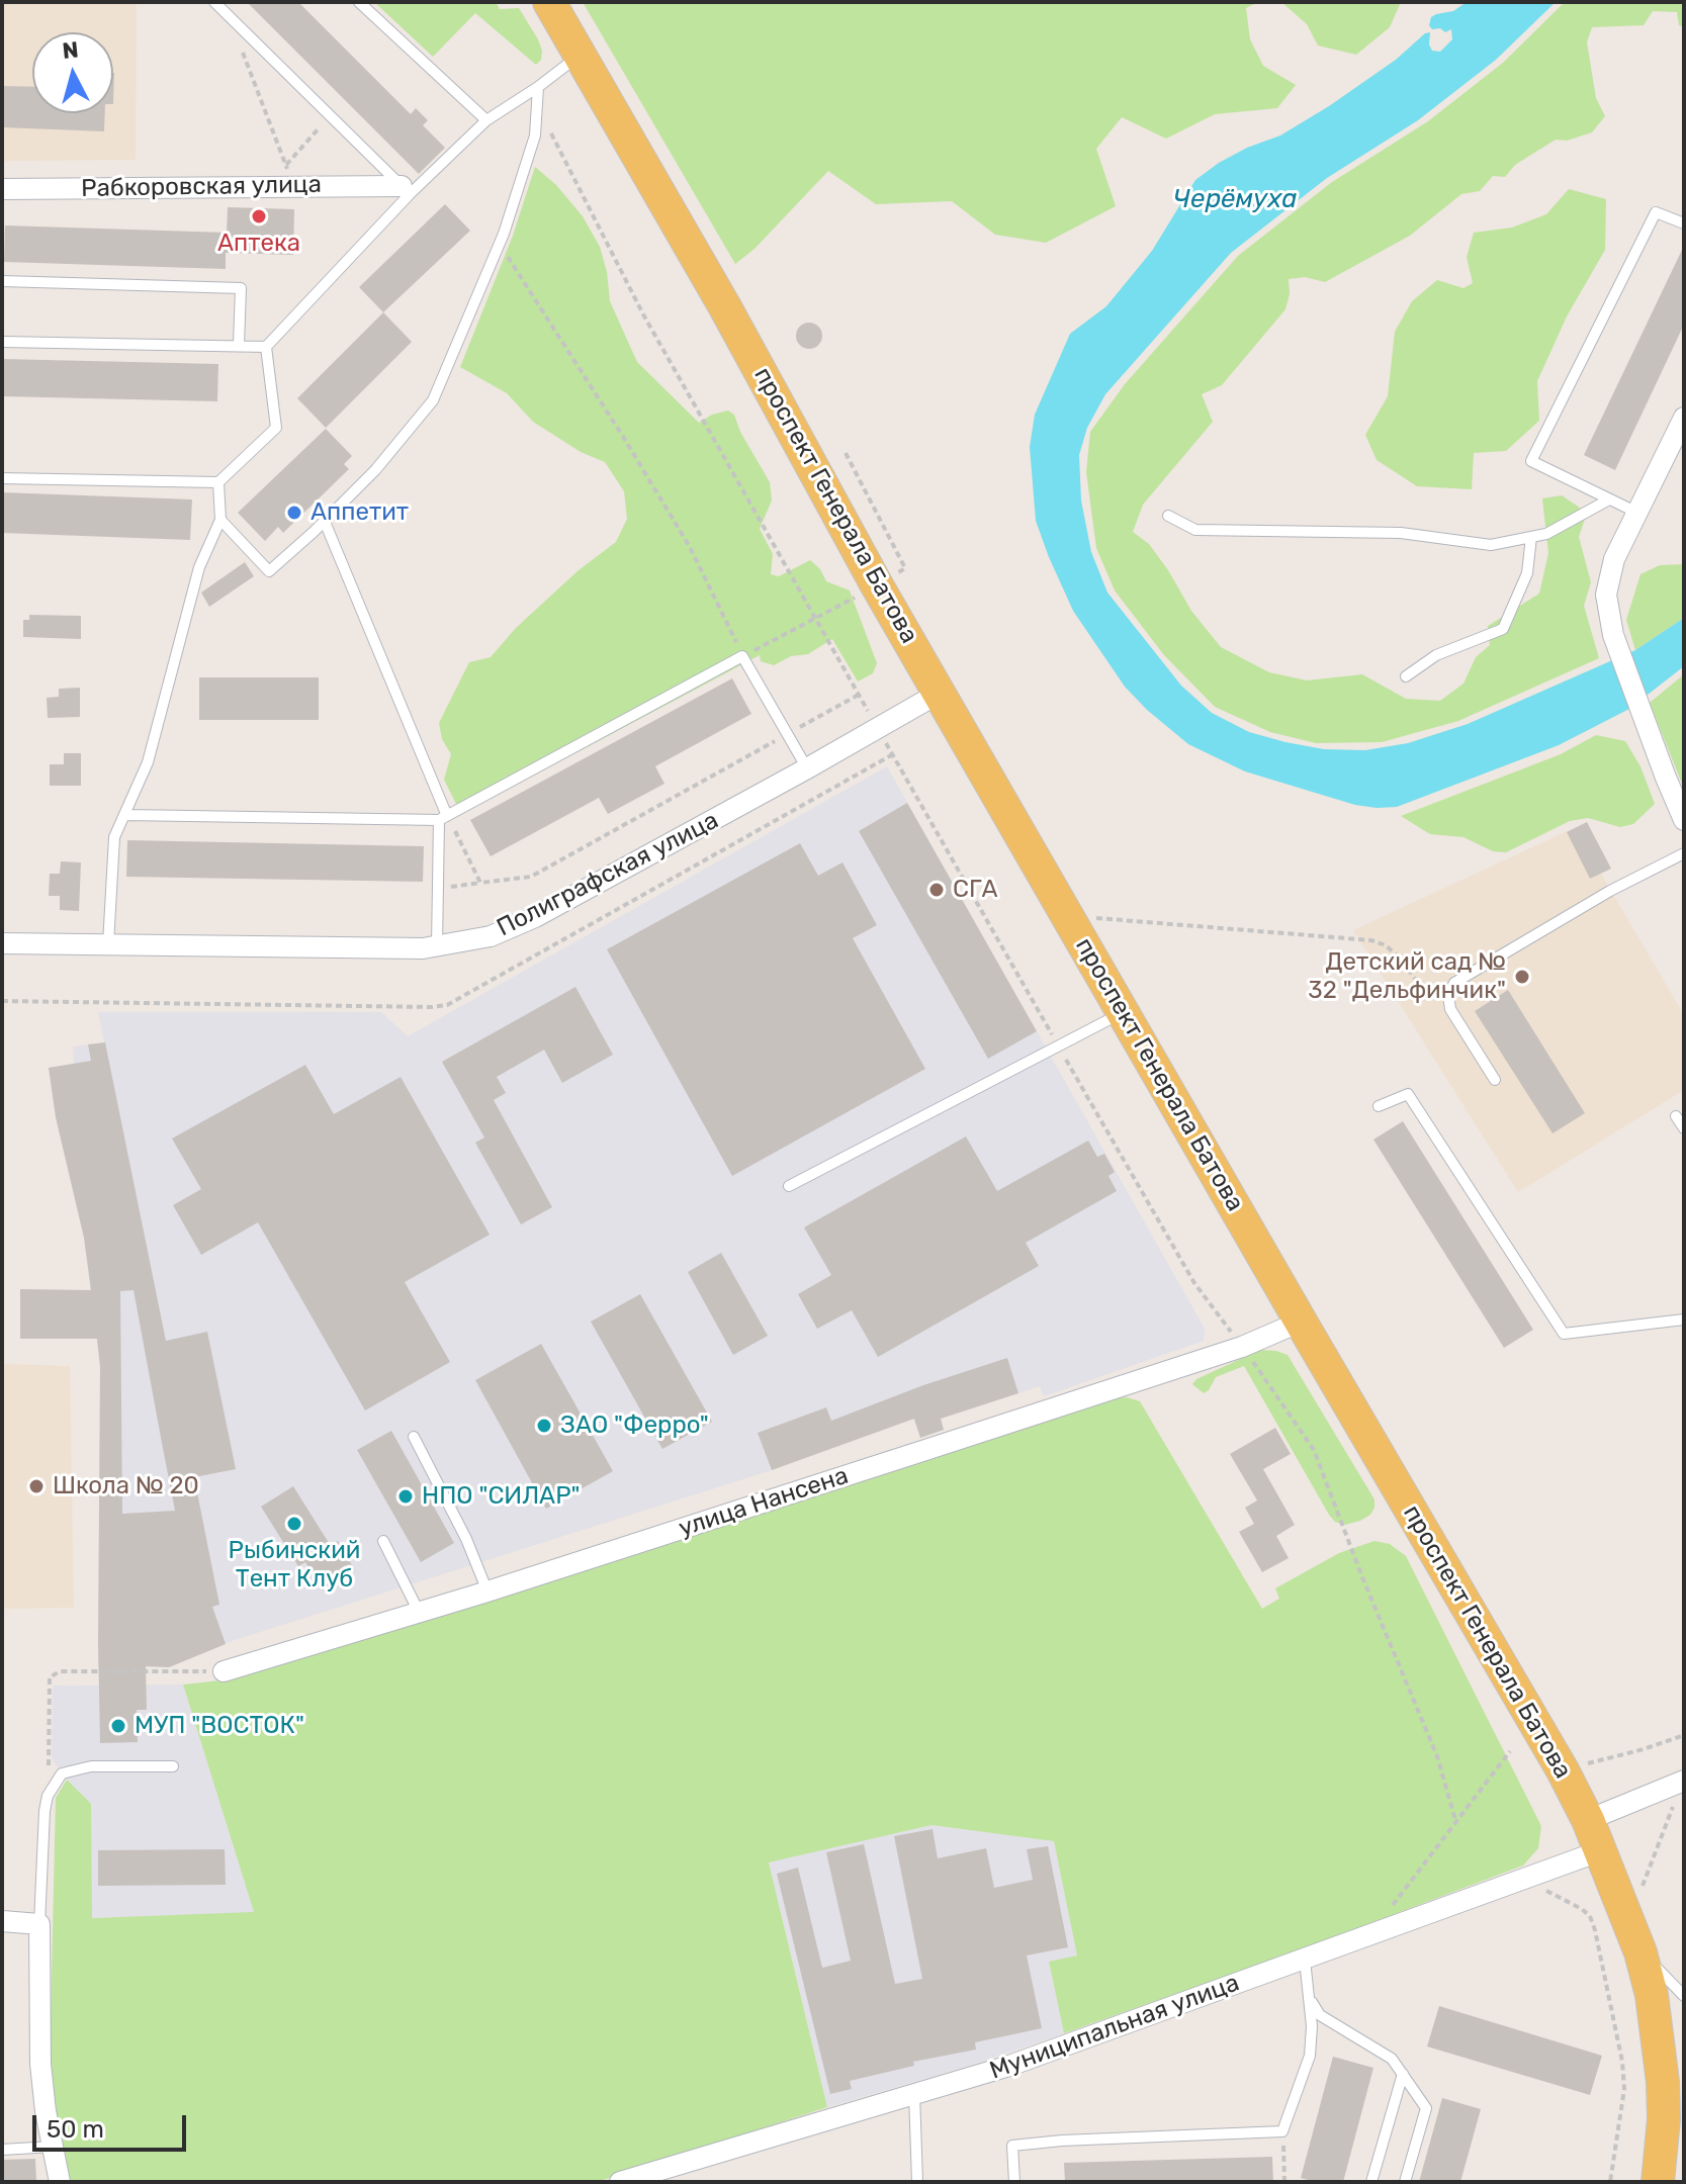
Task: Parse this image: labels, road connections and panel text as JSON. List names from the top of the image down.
{
  "streets": {
    "main road": ["проспект Генерала Батова"],
    "street": [
      "Рабкоровская улица",
      "Полиграфская улица",
      "улица Нансена",
      "Муниципальная улица"
    ]
  },
  "crossings": [
    ["проспект Генерала Батова", "Полиграфская улица"],
    ["проспект Генерала Батова", "улица Нансена"],
    ["проспект Генерала Батова", "Муниципальная улица"]
  ],
  "water": ["Черёмуха"],
  "places": [
    "Аптека",
    "Аппетит",
    "СГА",
    "Детский сад № 32 \"Дельфинчик\"",
    "ЗАО \"Ферро\"",
    "Школа № 20",
    "НПО \"СИЛАР\"",
    "Рыбинский Тент Клуб",
    "МУП \"ВОСТОК\""
  ],
  "scale_bar": "50 m",
  "north": "top"
}
